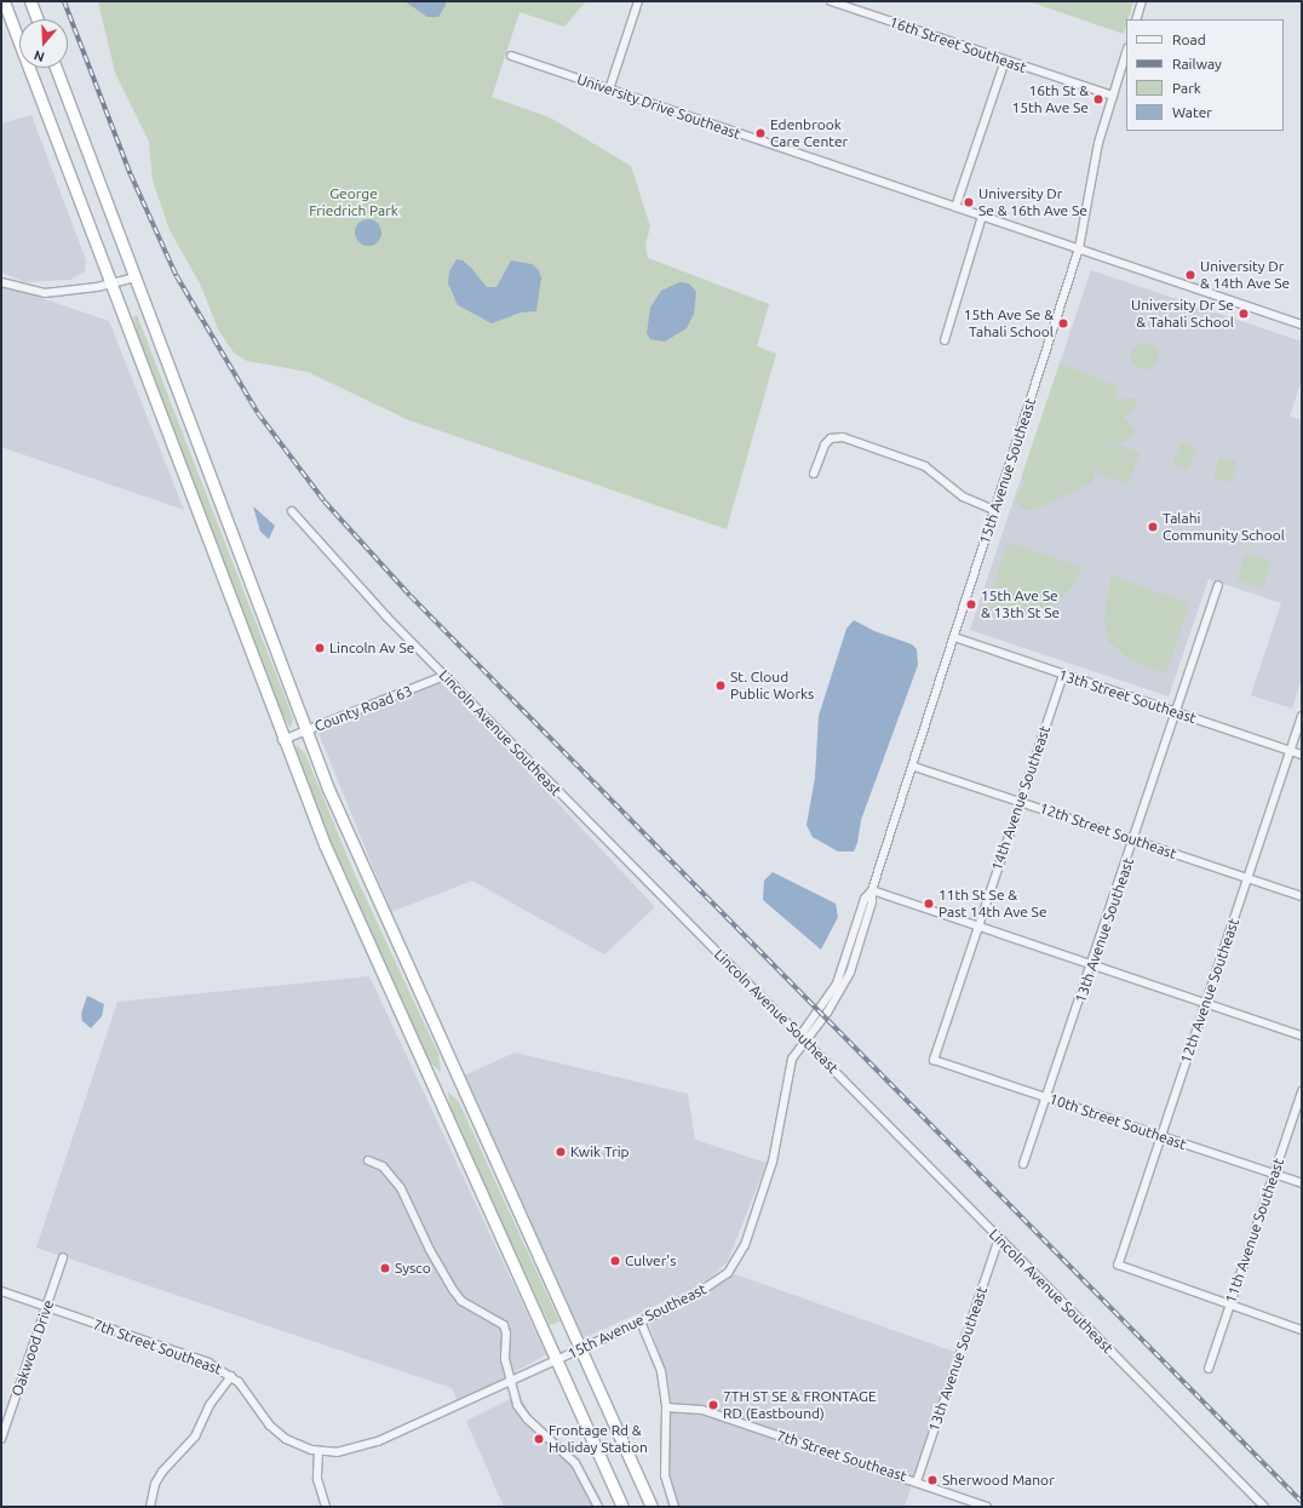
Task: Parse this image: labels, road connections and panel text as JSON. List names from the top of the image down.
{
  "streets": {
    "street": [
      "16th Street Southeast",
      "University Drive Southeast",
      "15th Avenue Southeast",
      "13th Street Southeast",
      "County Road 63",
      "Lincoln Avenue Southeast",
      "14th Avenue Southeast",
      "12th Street Southeast",
      "13th Avenue Southeast",
      "12th Avenue Southeast",
      "10th Street Southeast",
      "11th Avenue Southeast",
      "7th Street Southeast",
      "Oakwood Drive"
    ]
  },
  "crossings": [
    ["16th Street Southeast", "15th Avenue Southeast"],
    ["University Drive Southeast", "15th Avenue Southeast"],
    ["15th Avenue Southeast", "13th Street Southeast"],
    ["15th Avenue Southeast", "Lincoln Avenue Southeast"],
    ["15th Avenue Southeast", "12th Street Southeast"],
    ["15th Avenue Southeast", "7th Street Southeast"],
    ["13th Street Southeast", "14th Avenue Southeast"],
    ["13th Street Southeast", "13th Avenue Southeast"],
    ["13th Street Southeast", "12th Avenue Southeast"],
    ["County Road 63", "Lincoln Avenue Southeast"],
    ["Lincoln Avenue Southeast", "13th Avenue Southeast"],
    ["14th Avenue Southeast", "12th Street Southeast"],
    ["14th Avenue Southeast", "10th Street Southeast"],
    ["12th Street Southeast", "13th Avenue Southeast"],
    ["12th Street Southeast", "12th Avenue Southeast"],
    ["13th Avenue Southeast", "10th Street Southeast"],
    ["13th Avenue Southeast", "7th Street Southeast"],
    ["12th Avenue Southeast", "10th Street Southeast"],
    ["12th Avenue Southeast", "11th Avenue Southeast"],
    ["10th Street Southeast", "11th Avenue Southeast"],
    ["7th Street Southeast", "Oakwood Drive"]
  ],
  "parks": ["George Friedrich Park"],
  "places": [
    "16th St & 15th Ave Se",
    "Edenbrook Care Center",
    "University Dr Se & 16th Ave Se",
    "University Dr & 14th Ave Se",
    "University Dr Se & Tahali School",
    "15th Ave Se & Tahali School",
    "Talahi Community School",
    "15th Ave Se & 13th St Se",
    "Lincoln Av Se",
    "St. Cloud Public Works",
    "11th St Se & Past 14th Ave Se",
    "Kwik Trip",
    "Culver's",
    "Sysco",
    "7TH ST SE & FRONTAGE RD (Eastbound)",
    "Frontage Rd & Holiday Station",
    "Sherwood Manor"
  ],
  "legend": [
    "Road",
    "Railway",
    "Park",
    "Water"
  ],
  "north": "bottom"
}
